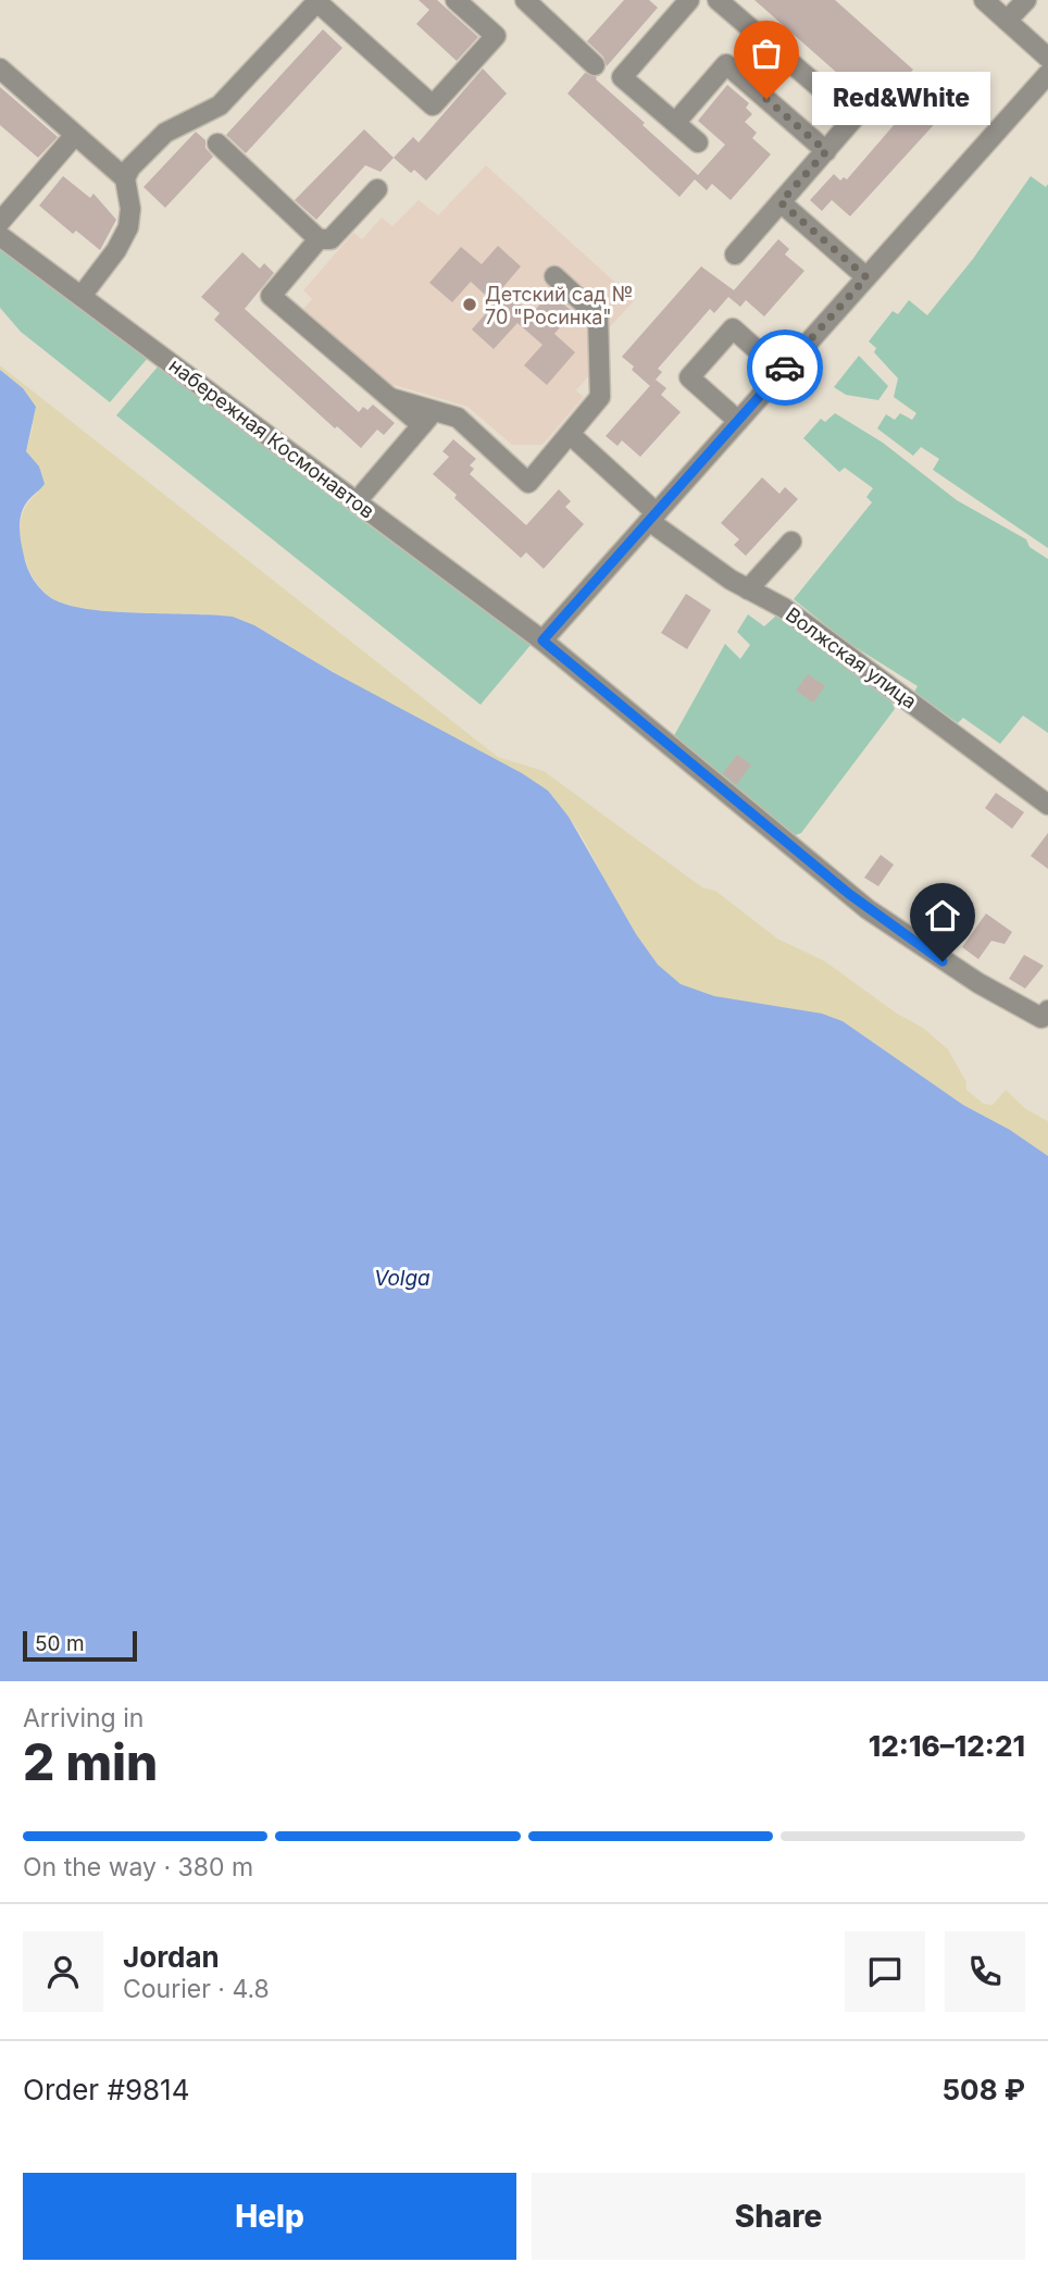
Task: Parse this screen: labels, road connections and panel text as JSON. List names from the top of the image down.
{
  "streets": {
    "street": ["набережная Космонавтов", "Волжская улица"]
  },
  "water": ["Volga"],
  "places": ["Red&White", "Детский сад № 70 \"Росинка\""],
  "scale_bar": "50 m",
  "page": {
    "bubble": "Red&White",
    "scale": "50 m",
    "heading": ["2 min", "Arriving in", "12:16–12:21"],
    "panel": [
      "Jordan",
      "Courier · 4.8",
      "Order #9814",
      "508 ₽"
    ],
    "bar": "On the way · 380 m",
    "buttons": ["Help", "Share"]
  }
}
